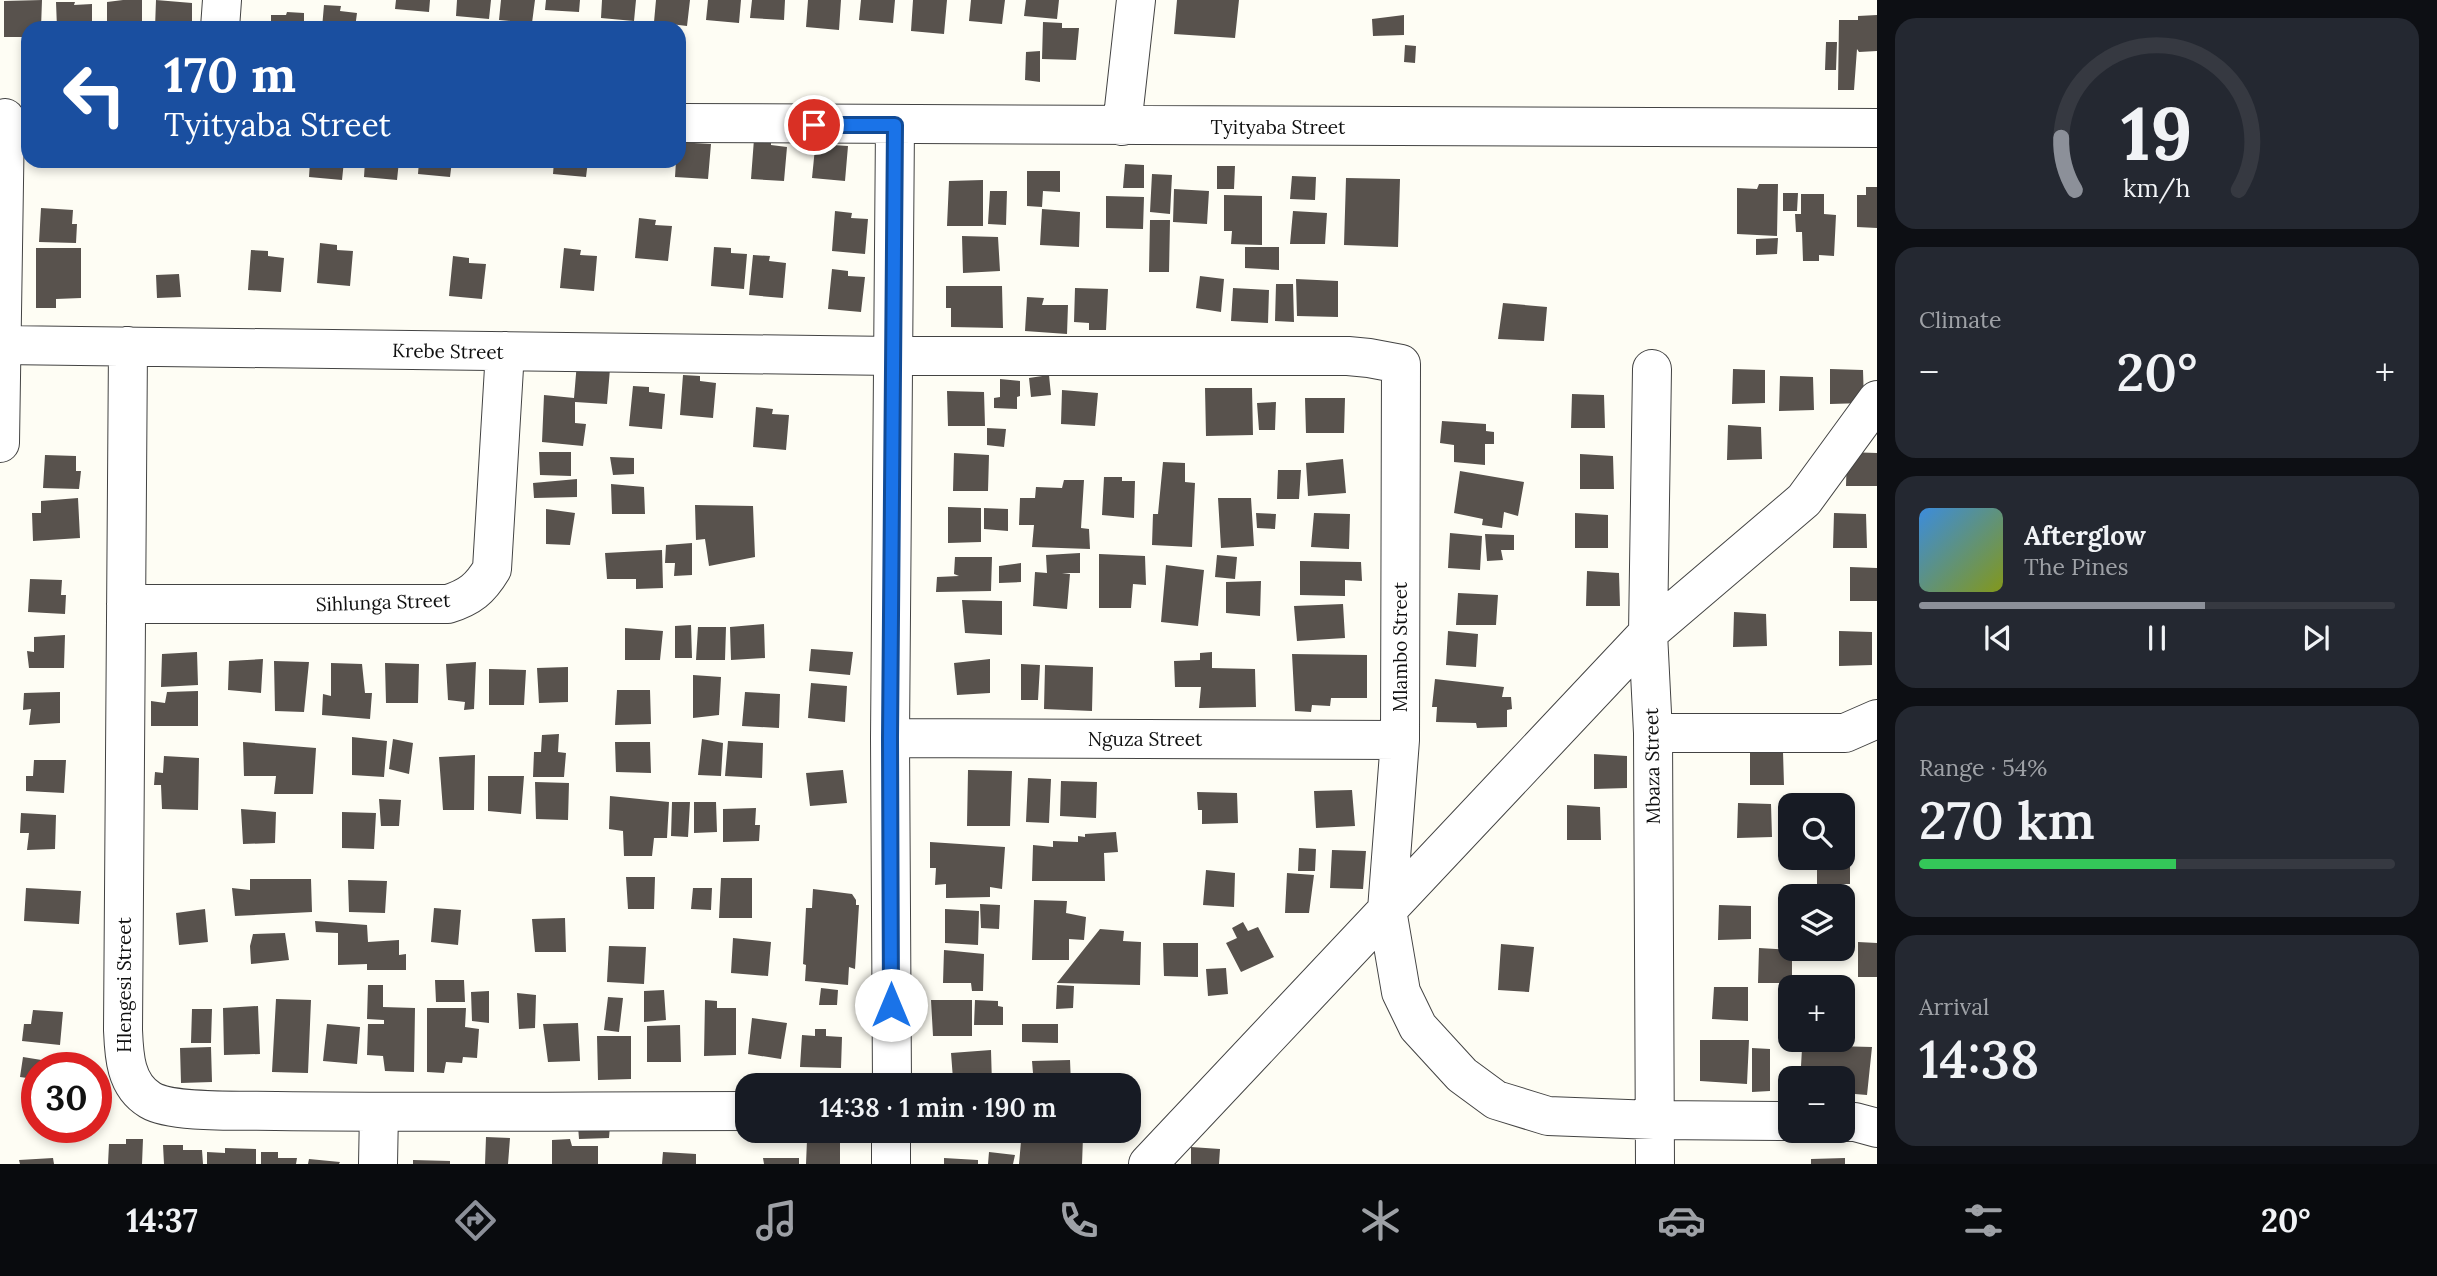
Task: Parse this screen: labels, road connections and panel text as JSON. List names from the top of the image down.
{
  "streets": {
    "street": [
      "Tyityaba Street",
      "Krebe Street",
      "Sihlunga Street",
      "Mlambo Street",
      "Nguza Street",
      "Mbaza Street",
      "Hlengesi Street"
    ]
  },
  "crossings": [
    ["Krebe Street", "Sihlunga Street"],
    ["Krebe Street", "Mlambo Street"],
    ["Krebe Street", "Hlengesi Street"],
    ["Sihlunga Street", "Hlengesi Street"],
    ["Mlambo Street", "Nguza Street"],
    ["Mlambo Street", "Mbaza Street"]
  ],
  "page": {
    "turn": ["170 m", "Tyityaba Street"],
    "tile": [
      "Climate",
      ["Range · 54%", "270 km"],
      ["Arrival", "14:38"]
    ],
    "heat": ["−", "20°", "+"],
    "song": ["Afterglow", "The Pines"],
    "map_buttons": ["+", "−"],
    "limit": "30",
    "trip": "14:38 · 1 min · 190 m",
    "tabs": ["14:37", "20°"],
    "gauge": ["19", "km/h"]
  }
}
